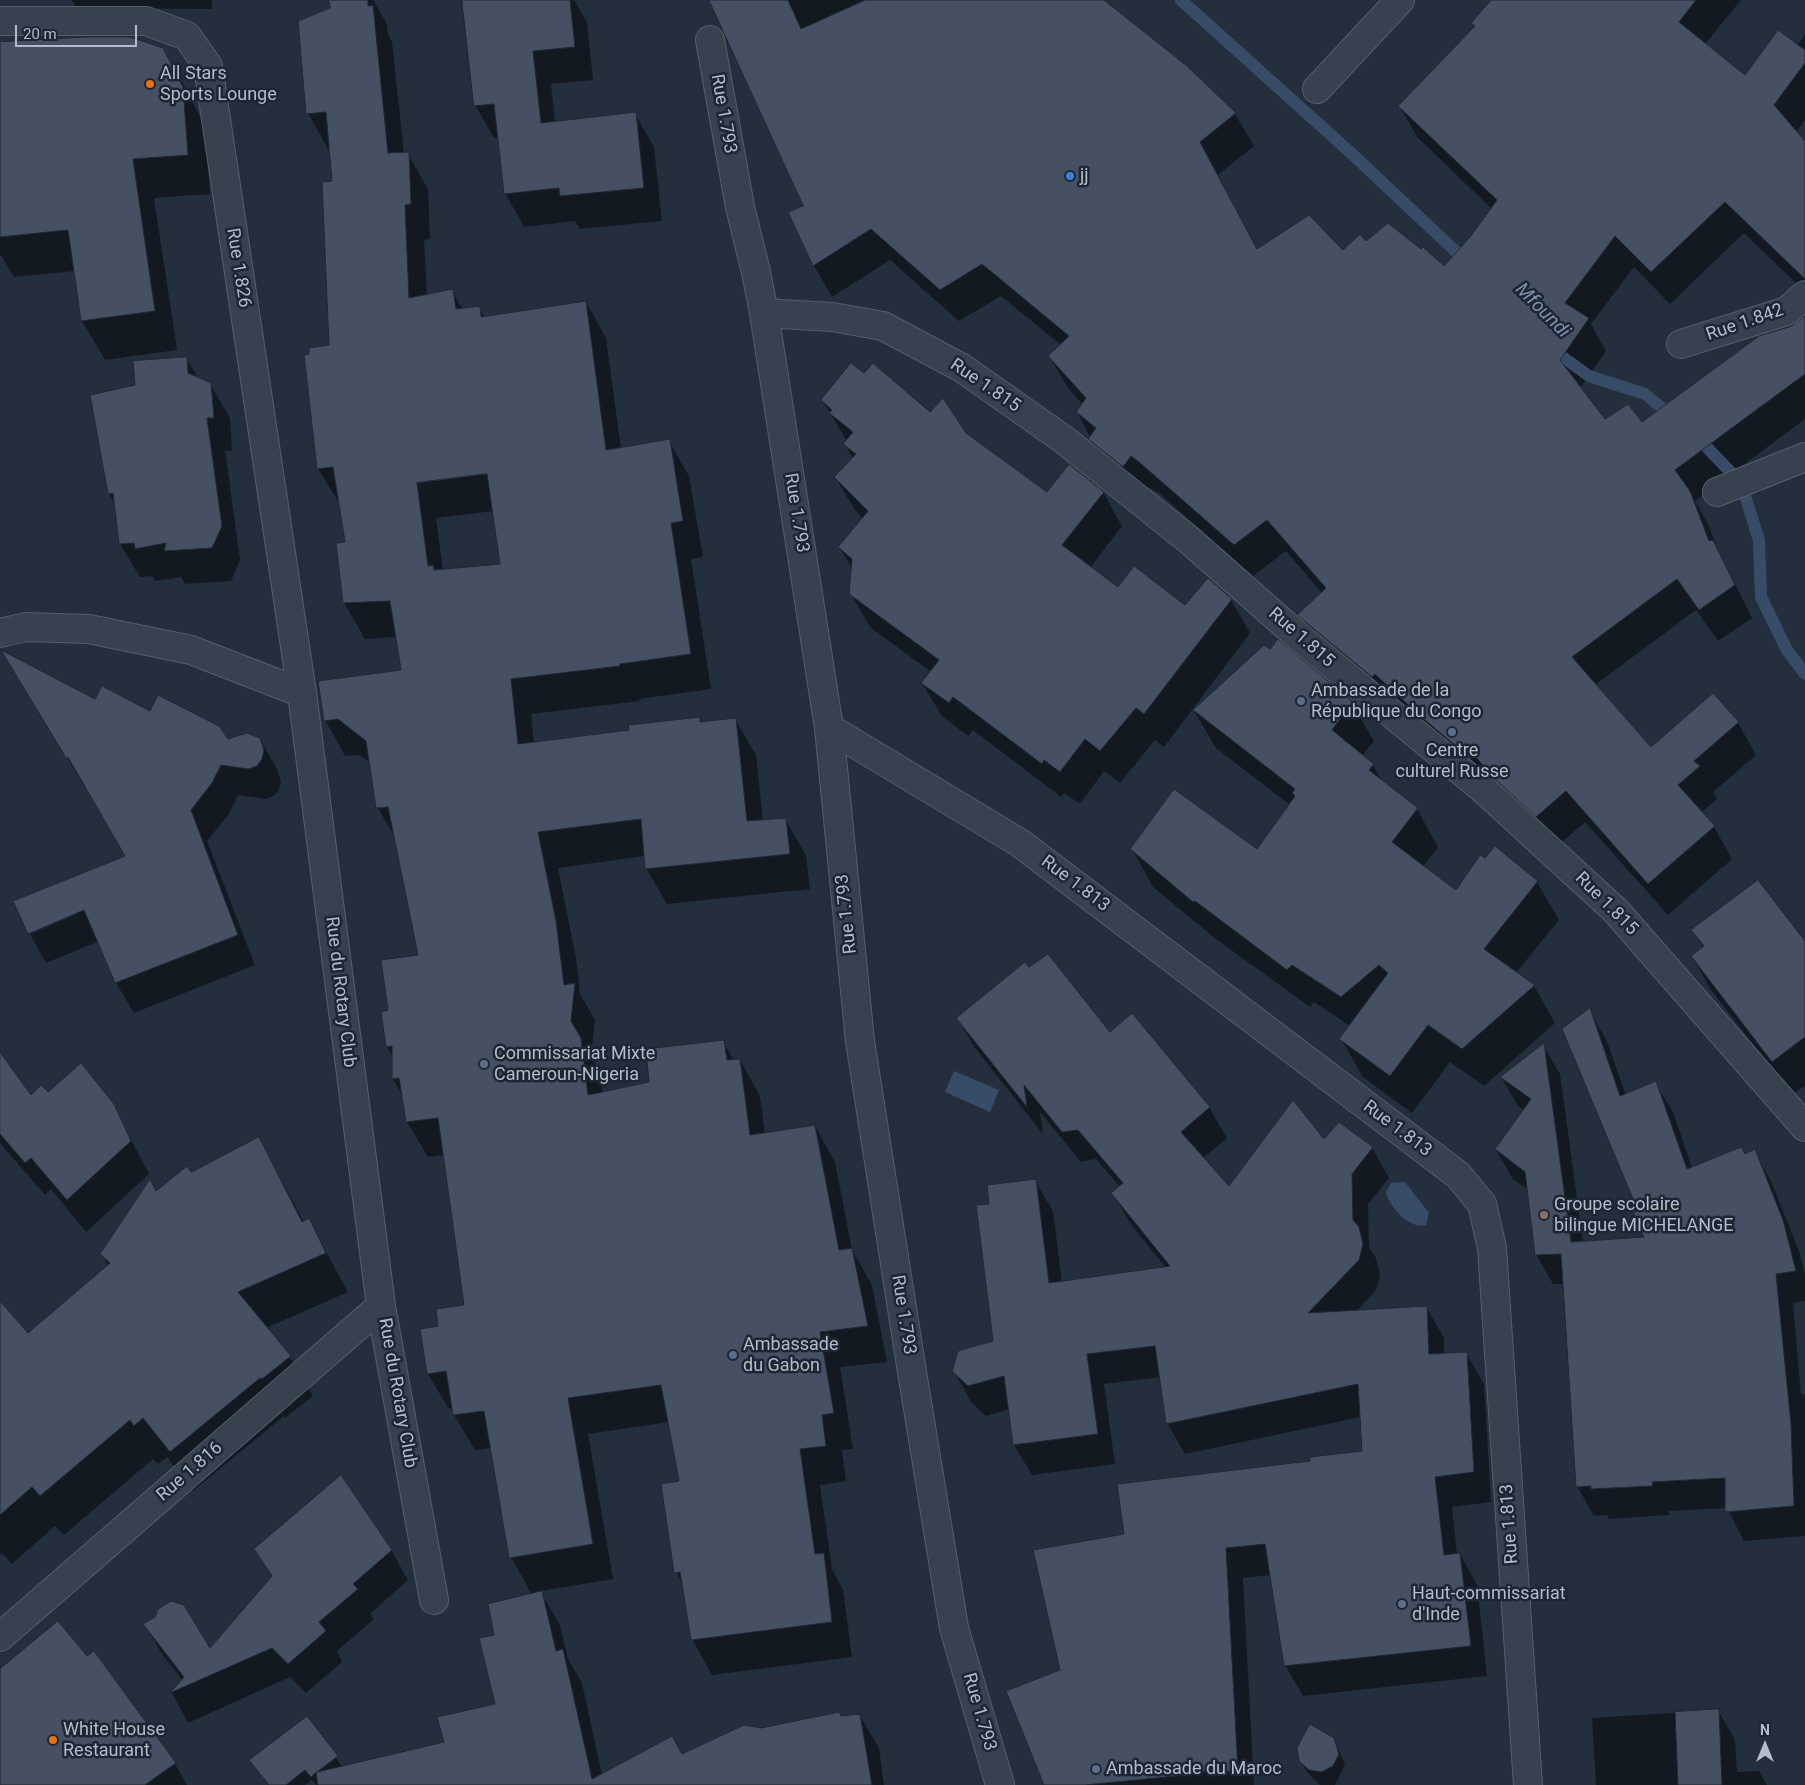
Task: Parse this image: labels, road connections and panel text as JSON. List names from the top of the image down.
{
  "streets": {
    "street": [
      "Rue 1.793",
      "Rue 1.826",
      "Rue 1.842",
      "Rue 1.815",
      "Rue 1.813",
      "Rue du Rotary Club",
      "Rue 1.816"
    ]
  },
  "crossings": [
    ["Rue 1.793", "Rue 1.815"],
    ["Rue 1.793", "Rue 1.813"],
    ["Rue 1.826", "Rue du Rotary Club"],
    ["Rue du Rotary Club", "Rue 1.816"]
  ],
  "water": ["Mfoundi"],
  "places": [
    "All Stars Sports Lounge",
    "jj",
    "Ambassade de la République du Congo",
    "Centre culturel Russe",
    "Commissariat Mixte Cameroun-Nigeria",
    "Groupe scolaire bilingue MICHELANGE",
    "Ambassade du Gabon",
    "Haut-commissariat d'Inde",
    "White House Restaurant",
    "Ambassade du Maroc"
  ],
  "scale_bar": "20 m",
  "north": "top"
}
